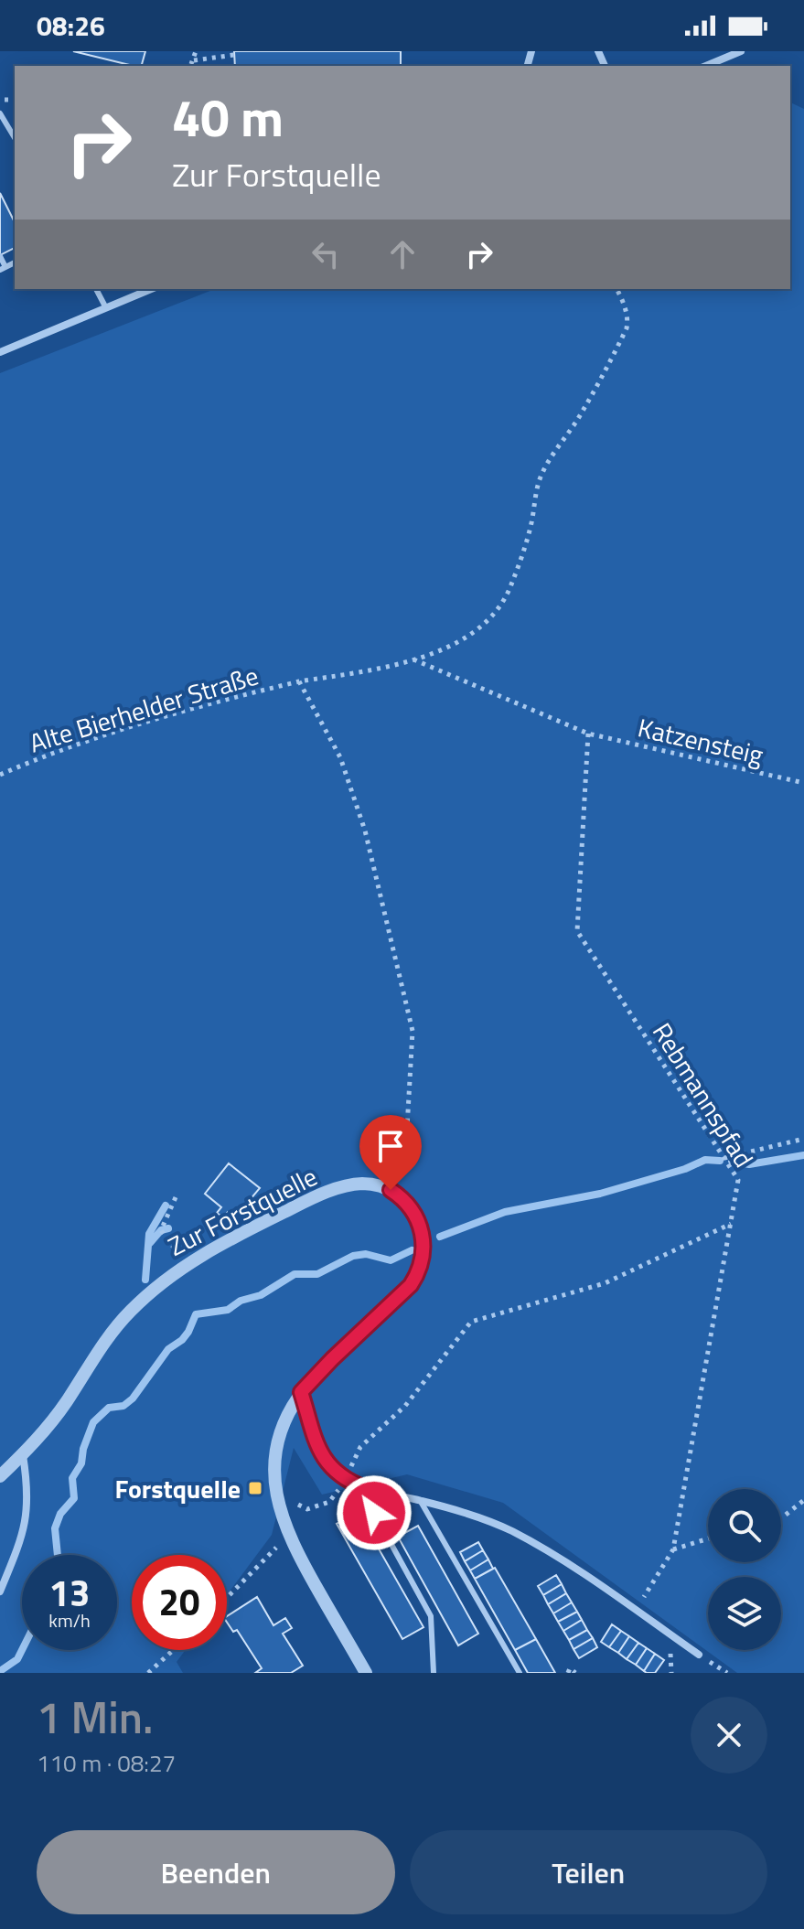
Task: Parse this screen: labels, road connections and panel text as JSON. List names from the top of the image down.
{
  "streets": {
    "street": ["Zur Forstquelle"],
    "path": ["Alte Bierhelder Straße", "Katzensteig", "Rebmannspfad"]
  },
  "crossings": [
    ["Alte Bierhelder Straße", "Katzensteig"],
    ["Katzensteig", "Rebmannspfad"]
  ],
  "places": {
    "transit": ["Forstquelle"]
  },
  "page": {
    "status": "08:26",
    "turn": ["40 m", "Zur Forstquelle"],
    "speed": "13 km/h",
    "limit": "20",
    "heading": ["1 Min.", "110 m · 08:27"],
    "buttons": ["Beenden", "Teilen"]
  }
}
